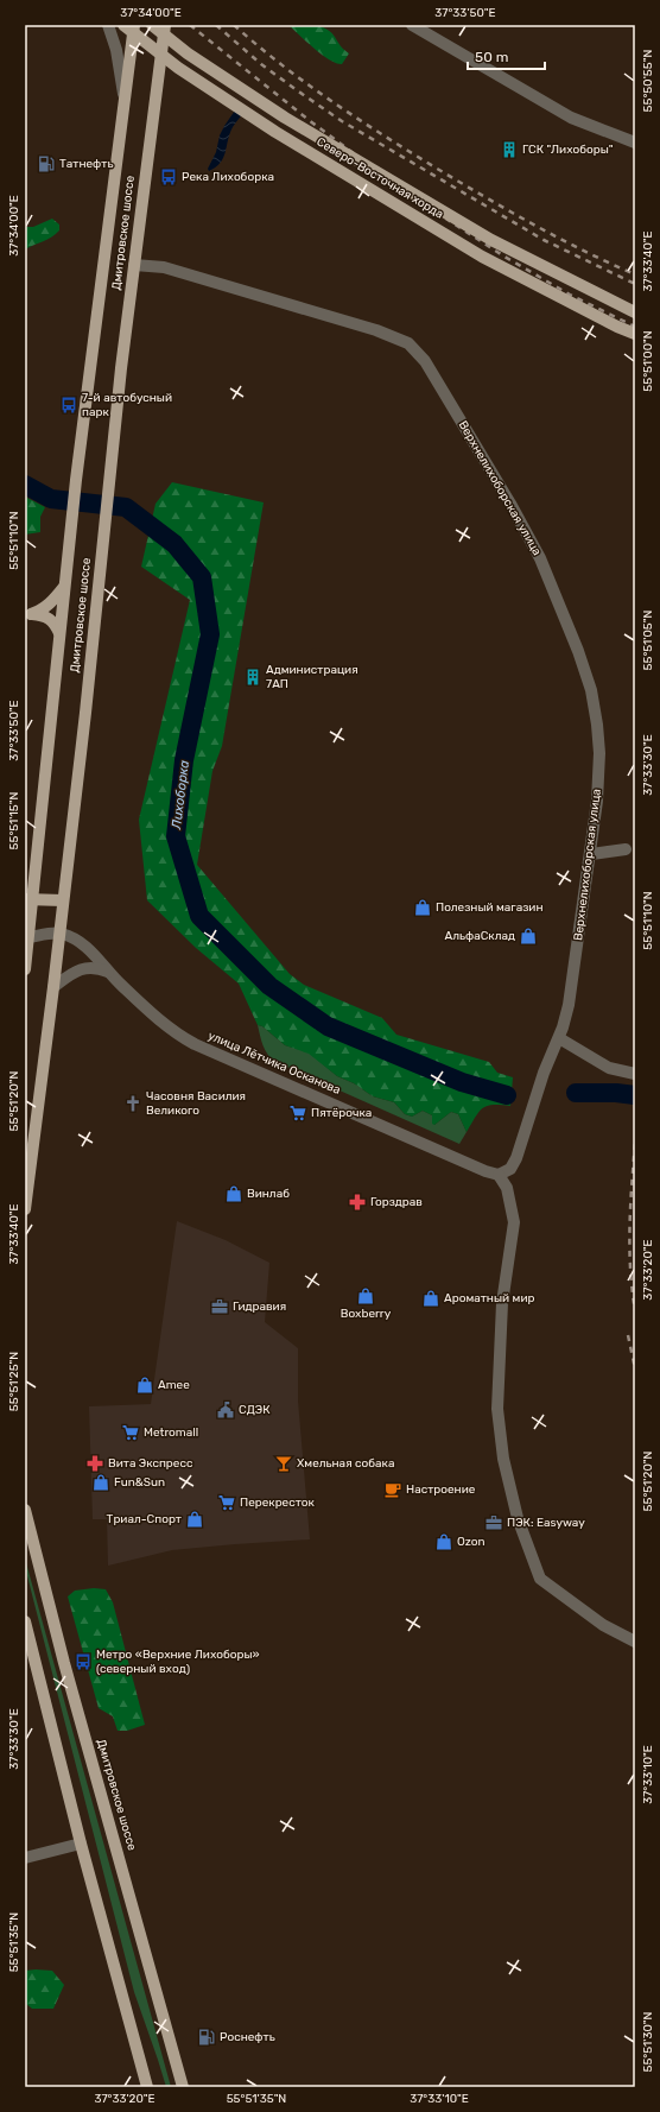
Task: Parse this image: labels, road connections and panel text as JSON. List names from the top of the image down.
{
  "streets": {
    "main road": ["Северо-Восточная хорда", "Дмитровское шоссе"],
    "street": ["Верхнелихоборская улица", "улица Лётчика Осканова"]
  },
  "crossings": [
    ["Дмитровское шоссе", "Верхнелихоборская улица"],
    ["Дмитровское шоссе", "улица Лётчика Осканова"],
    ["Верхнелихоборская улица", "улица Лётчика Осканова"]
  ],
  "water": ["Лихоборка"],
  "places": {
    "building": ["ГСК \"Лихоборы\"", "Администрация 7АП"],
    "fuel station": ["Татнефть", "Роснефть"],
    "bus stop": ["Река Лихоборка", "7-й автобусный парк", "Метро «Верхние Лихоборы» (северный вход)"],
    "shop": [
      "Полезный магазин",
      "АльфаСклад",
      "Винлаб",
      "Boxberry",
      "Ароматный мир",
      "Amee",
      "Fun&Sun",
      "Триал-Спорт",
      "Ozon"
    ],
    "church": ["Часовня Василия Великого"],
    "supermarket": ["Пятёрочка", "Metromall", "Перекресток"],
    "pharmacy": ["Горздрав", "Вита Экспресс"],
    "office": ["Гидравия", "ПЭК: Easyway"],
    "public building": ["СДЭК"],
    "bar": ["Хмельная собака"],
    "cafe": ["Настроение"]
  },
  "scale_bar": "50 m",
  "coordinates": [
    "37°34'00\"E",
    "37°33'50\"E",
    "55°50'55\"N",
    "37°33'40\"E",
    "55°51'00\"N",
    "55°51'10\"N",
    "55°51'05\"N",
    "37°33'30\"E",
    "55°51'15\"N",
    "55°51'20\"N",
    "37°33'20\"E",
    "55°51'25\"N",
    "37°33'10\"E",
    "55°51'35\"N",
    "55°51'30\"N"
  ]
}
